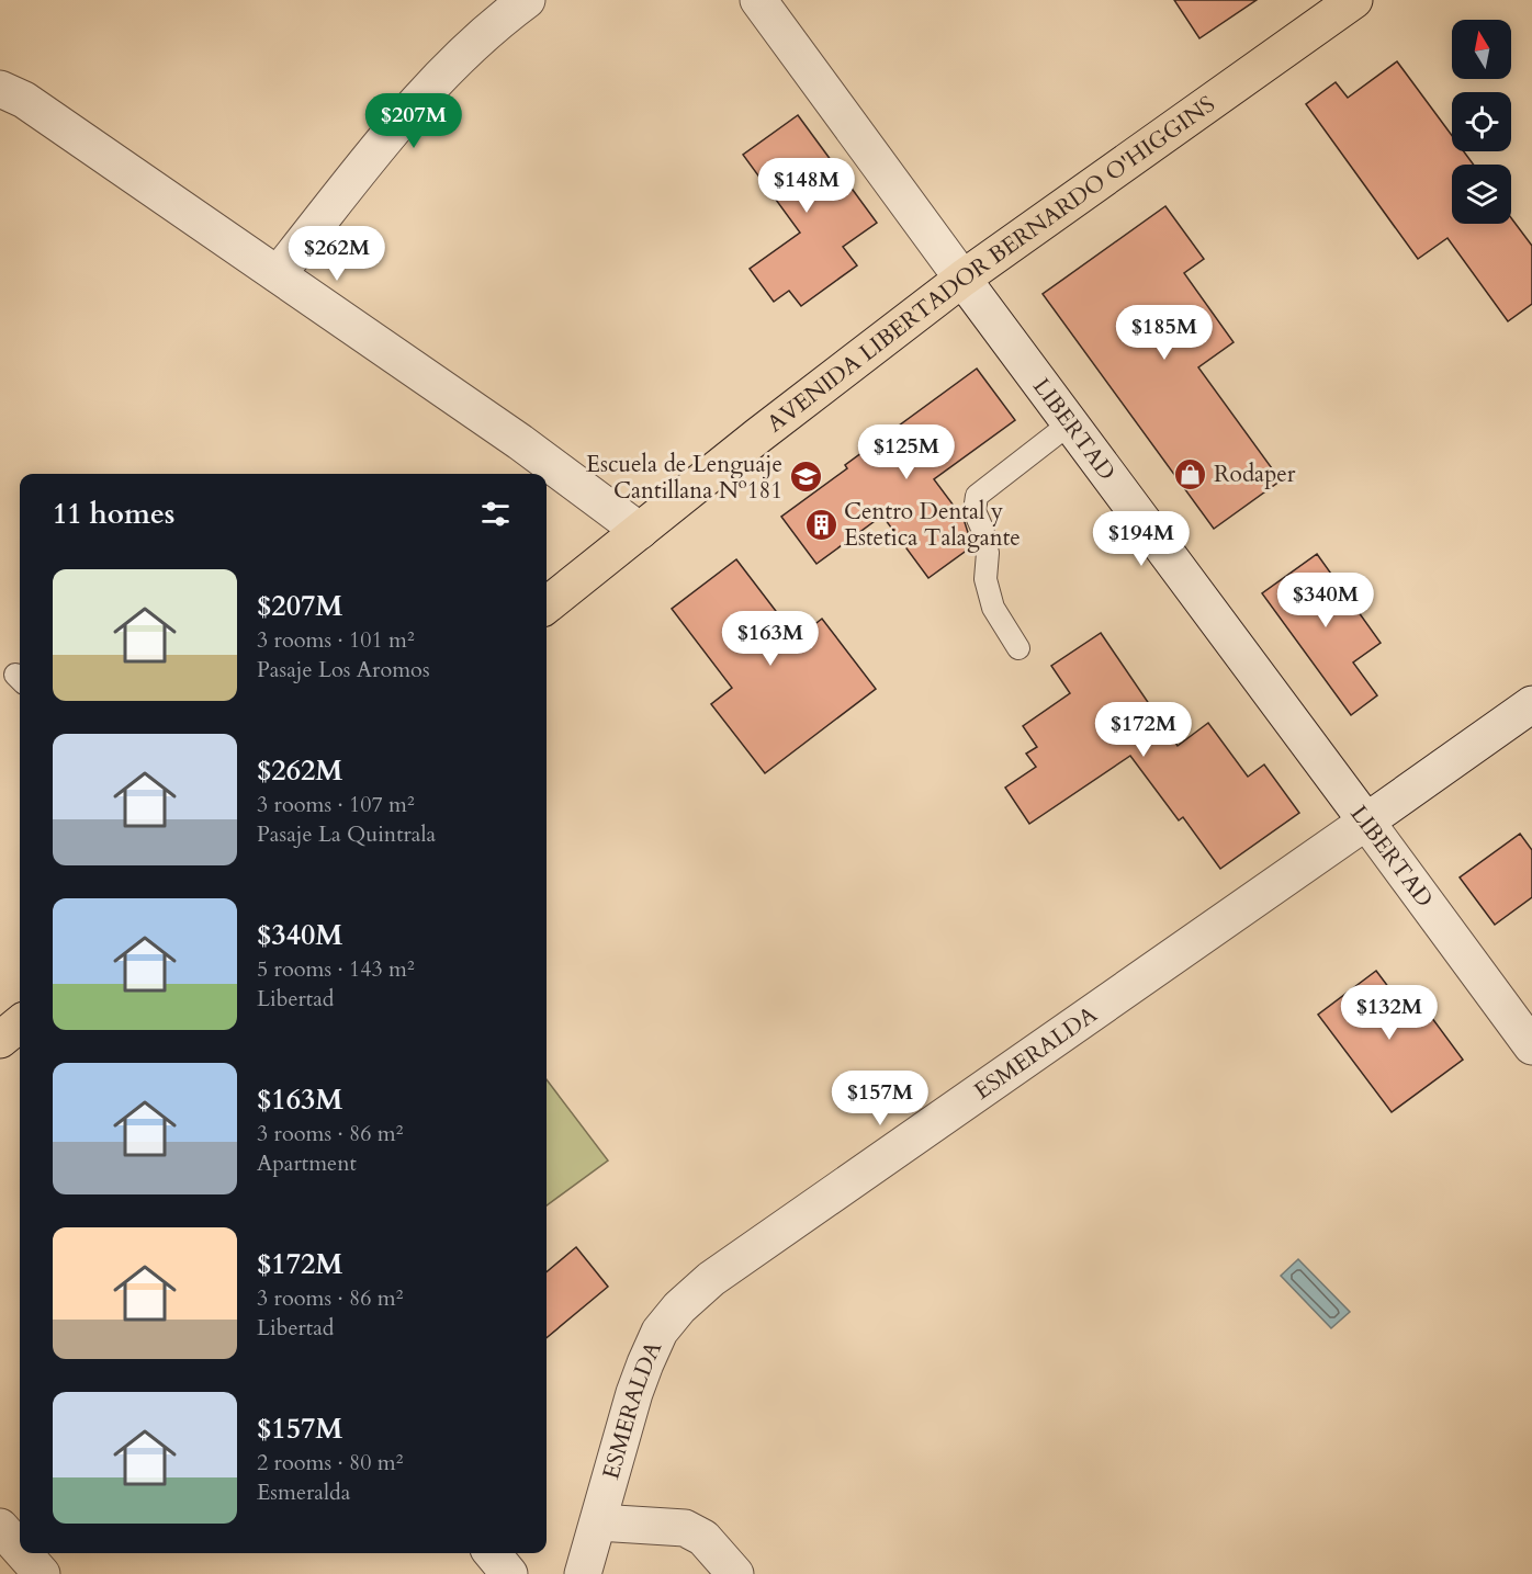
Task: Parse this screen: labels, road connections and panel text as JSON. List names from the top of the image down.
{
  "streets": {
    "main road": ["AVENIDA LIBERTADOR BERNARDO O'HIGGINS"],
    "street": ["LIBERTAD", "ESMERALDA"]
  },
  "crossings": [
    ["AVENIDA LIBERTADOR BERNARDO O'HIGGINS", "LIBERTAD"],
    ["LIBERTAD", "ESMERALDA"]
  ],
  "places": {
    "shop": ["Rodaper"],
    "school or university": ["Escuela de Lenguaje Cantillana Nº181"],
    "building": ["Centro Dental y Estetica Talagante"]
  },
  "north": "top",
  "page": {
    "price": [
      "$207M",
      "$148M",
      "$262M",
      "$185M",
      "$125M",
      "$194M",
      "$340M",
      "$163M",
      "$172M",
      "$132M",
      "$157M"
    ],
    "heading": "11 homes",
    "list": [
      {
        "name": "$207M",
        "note": "3 rooms · 101 m² · Pasaje Los Aromos"
      },
      {
        "name": "$262M",
        "note": "3 rooms · 107 m² · Pasaje La Quintrala"
      },
      {
        "name": "$340M",
        "note": "5 rooms · 143 m² · Libertad"
      },
      {
        "name": "$163M",
        "note": "3 rooms · 86 m² · Apartment"
      },
      {
        "name": "$172M",
        "note": "3 rooms · 86 m² · Libertad"
      },
      {
        "name": "$157M",
        "note": "2 rooms · 80 m² · Esmeralda"
      }
    ]
  }
}
